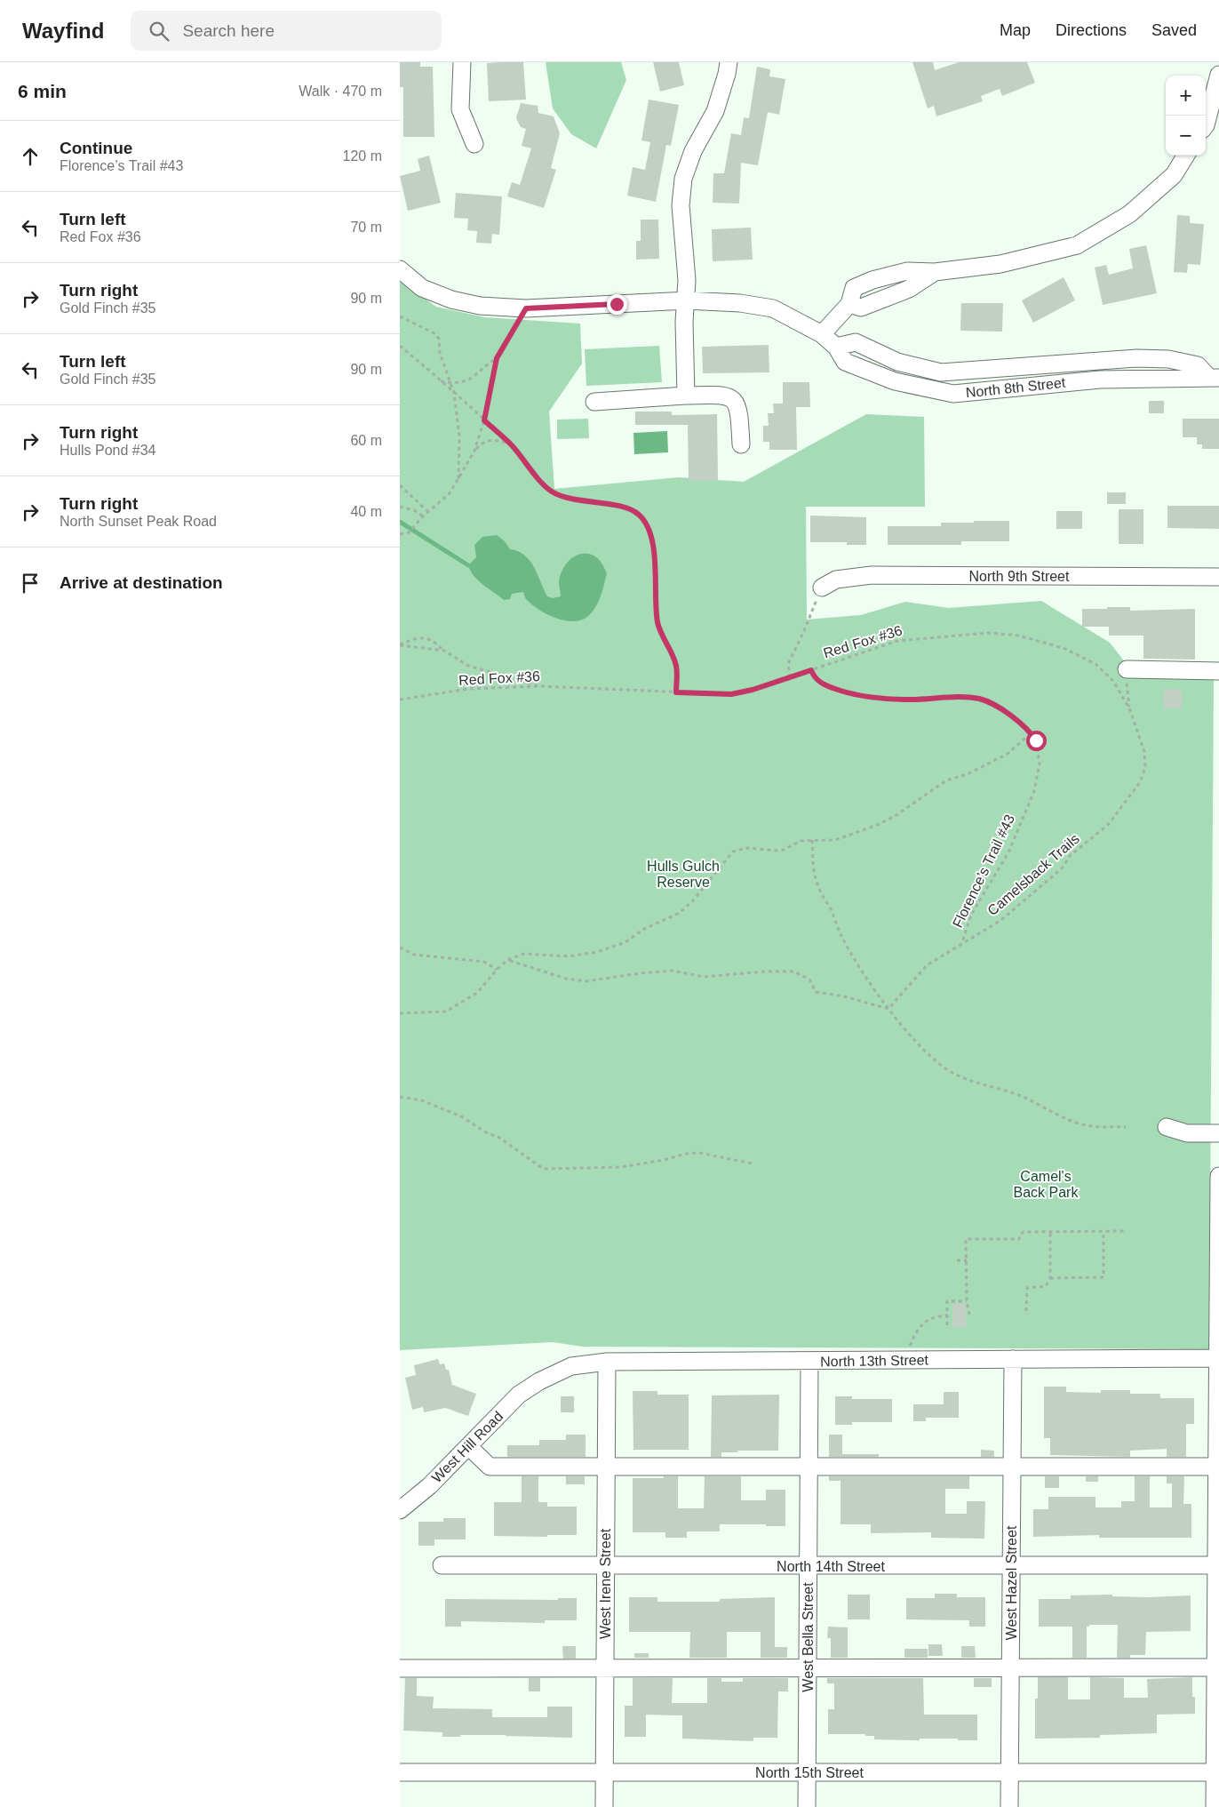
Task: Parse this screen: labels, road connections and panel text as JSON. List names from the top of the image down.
{
  "streets": {
    "street": [
      "North 8th Street",
      "North 9th Street",
      "North 13th Street",
      "West Hill Road",
      "North 14th Street",
      "West Hazel Street",
      "West Irene Street",
      "West Bella Street",
      "North 15th Street"
    ],
    "path": ["Red Fox #36", "Florence’s Trail #43", "Camelsback Trails"]
  },
  "crossings": [
    ["Red Fox #36", "Florence’s Trail #43"],
    ["Red Fox #36", "Camelsback Trails"],
    ["Florence’s Trail #43", "Camelsback Trails"],
    ["North 13th Street", "West Hill Road"],
    ["North 13th Street", "West Hazel Street"],
    ["North 13th Street", "West Irene Street"],
    ["North 13th Street", "West Bella Street"],
    ["North 14th Street", "West Hazel Street"],
    ["North 14th Street", "West Irene Street"],
    ["North 14th Street", "West Bella Street"],
    ["West Hazel Street", "North 15th Street"],
    ["West Irene Street", "North 15th Street"],
    ["West Bella Street", "North 15th Street"]
  ],
  "parks": ["Hulls Gulch Reserve", "Camel's Back Park"],
  "page": {
    "header": "Wayfind",
    "search": "Search here",
    "nav": ["Map", "Directions", "Saved"],
    "heading": ["6 min", "Walk · 470 m"],
    "map_buttons": ["+", "−"],
    "list": [
      ["Continue", "Florence’s Trail #43", "120 m"],
      ["Turn left", "Red Fox #36", "70 m"],
      ["Turn right", "Gold Finch #35", "90 m"],
      ["Turn left", "Gold Finch #35", "90 m"],
      ["Turn right", "Hulls Pond #34", "60 m"],
      ["Turn right", "North Sunset Peak Road", "40 m"],
      "Arrive at destination"
    ]
  }
}
